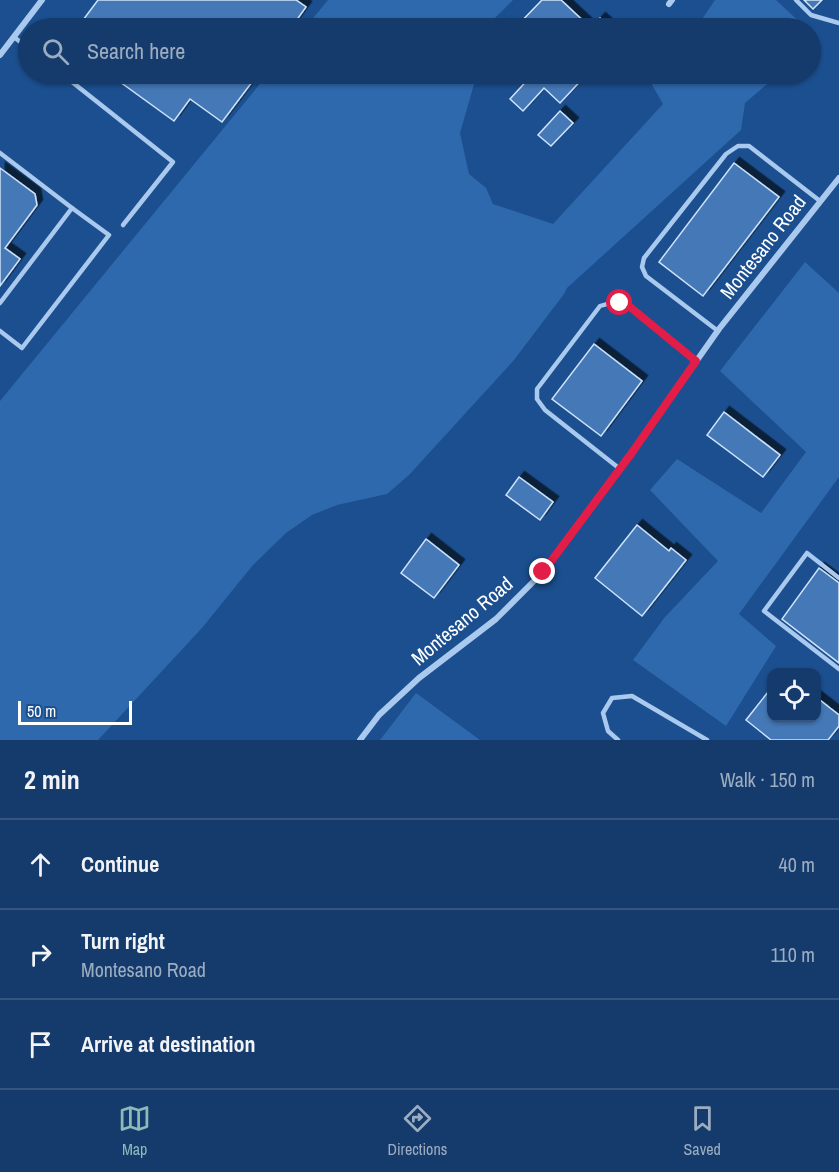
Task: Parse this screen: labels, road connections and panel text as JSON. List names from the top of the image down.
{
  "streets": {
    "street": ["Montesano Road"]
  },
  "scale_bar": "50 m",
  "page": {
    "search": "Search here",
    "scale": "50 m",
    "heading": ["2 min", "Walk · 150 m"],
    "list": [
      ["Continue", "40 m"],
      ["Turn right", "Montesano Road", "110 m"],
      "Arrive at destination"
    ],
    "nav": ["Map", "Directions", "Saved"]
  }
}
